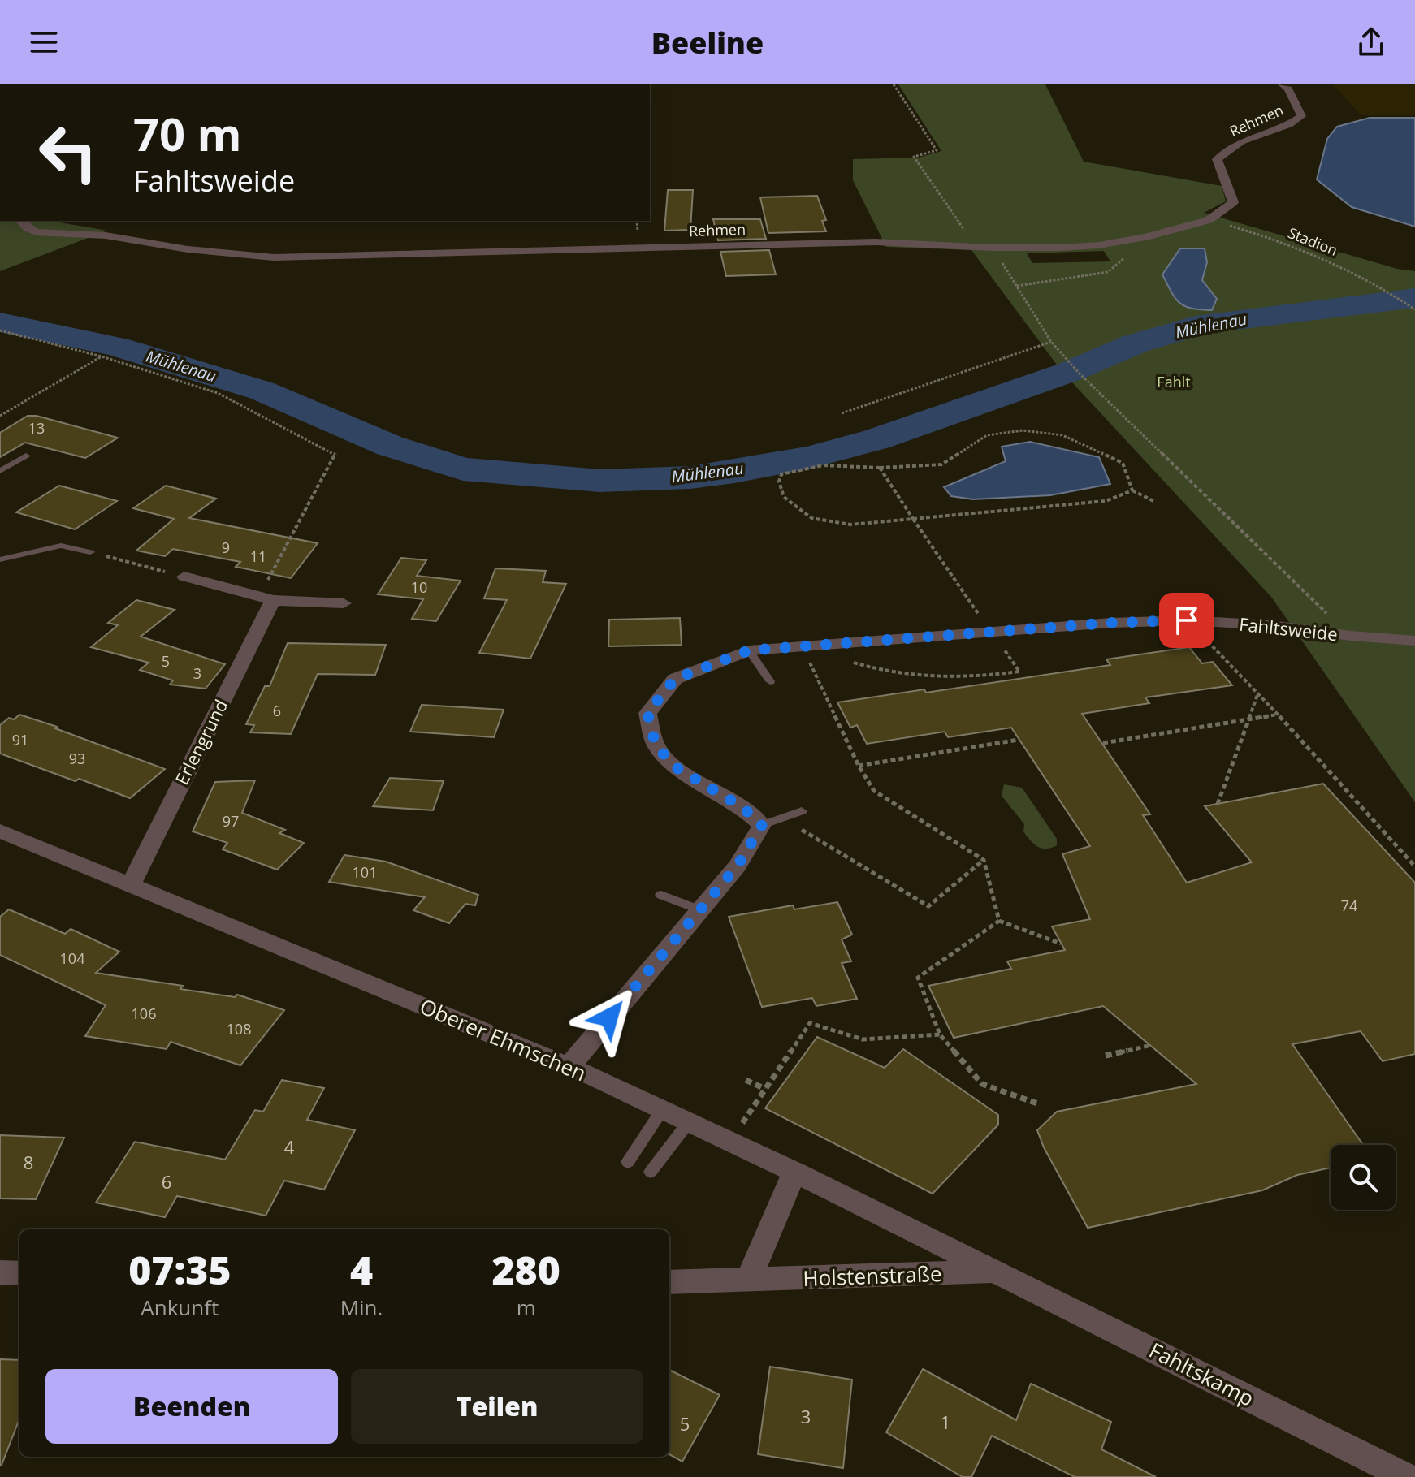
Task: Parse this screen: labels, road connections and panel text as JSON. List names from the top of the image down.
{
  "streets": {
    "street": [
      "Rehmen",
      "Fahltsweide",
      "Erlengrund",
      "Oberer Ehmschen",
      "Holstenstraße",
      "Fahltskamp"
    ],
    "path": ["Stadion"]
  },
  "crossings": [
    ["Erlengrund", "Oberer Ehmschen"],
    ["Oberer Ehmschen", "Holstenstraße"],
    ["Oberer Ehmschen", "Fahltskamp"],
    ["Holstenstraße", "Fahltskamp"]
  ],
  "water": ["Mühlenau"],
  "parks": ["Fahlt"],
  "house_numbers": [
    "13",
    "9",
    "11",
    "10",
    "5",
    "3",
    "6",
    "91",
    "93",
    "97",
    "101",
    "74",
    "104",
    "106",
    "108",
    "4",
    "8",
    "6",
    "3",
    "1",
    "5"
  ],
  "page": {
    "header": "Beeline",
    "turn": ["70 m", "Fahltsweide"],
    "eta": [
      "07:35",
      "Ankunft",
      "4",
      "Min.",
      "280",
      "m"
    ],
    "buttons": ["Beenden", "Teilen"]
  }
}
